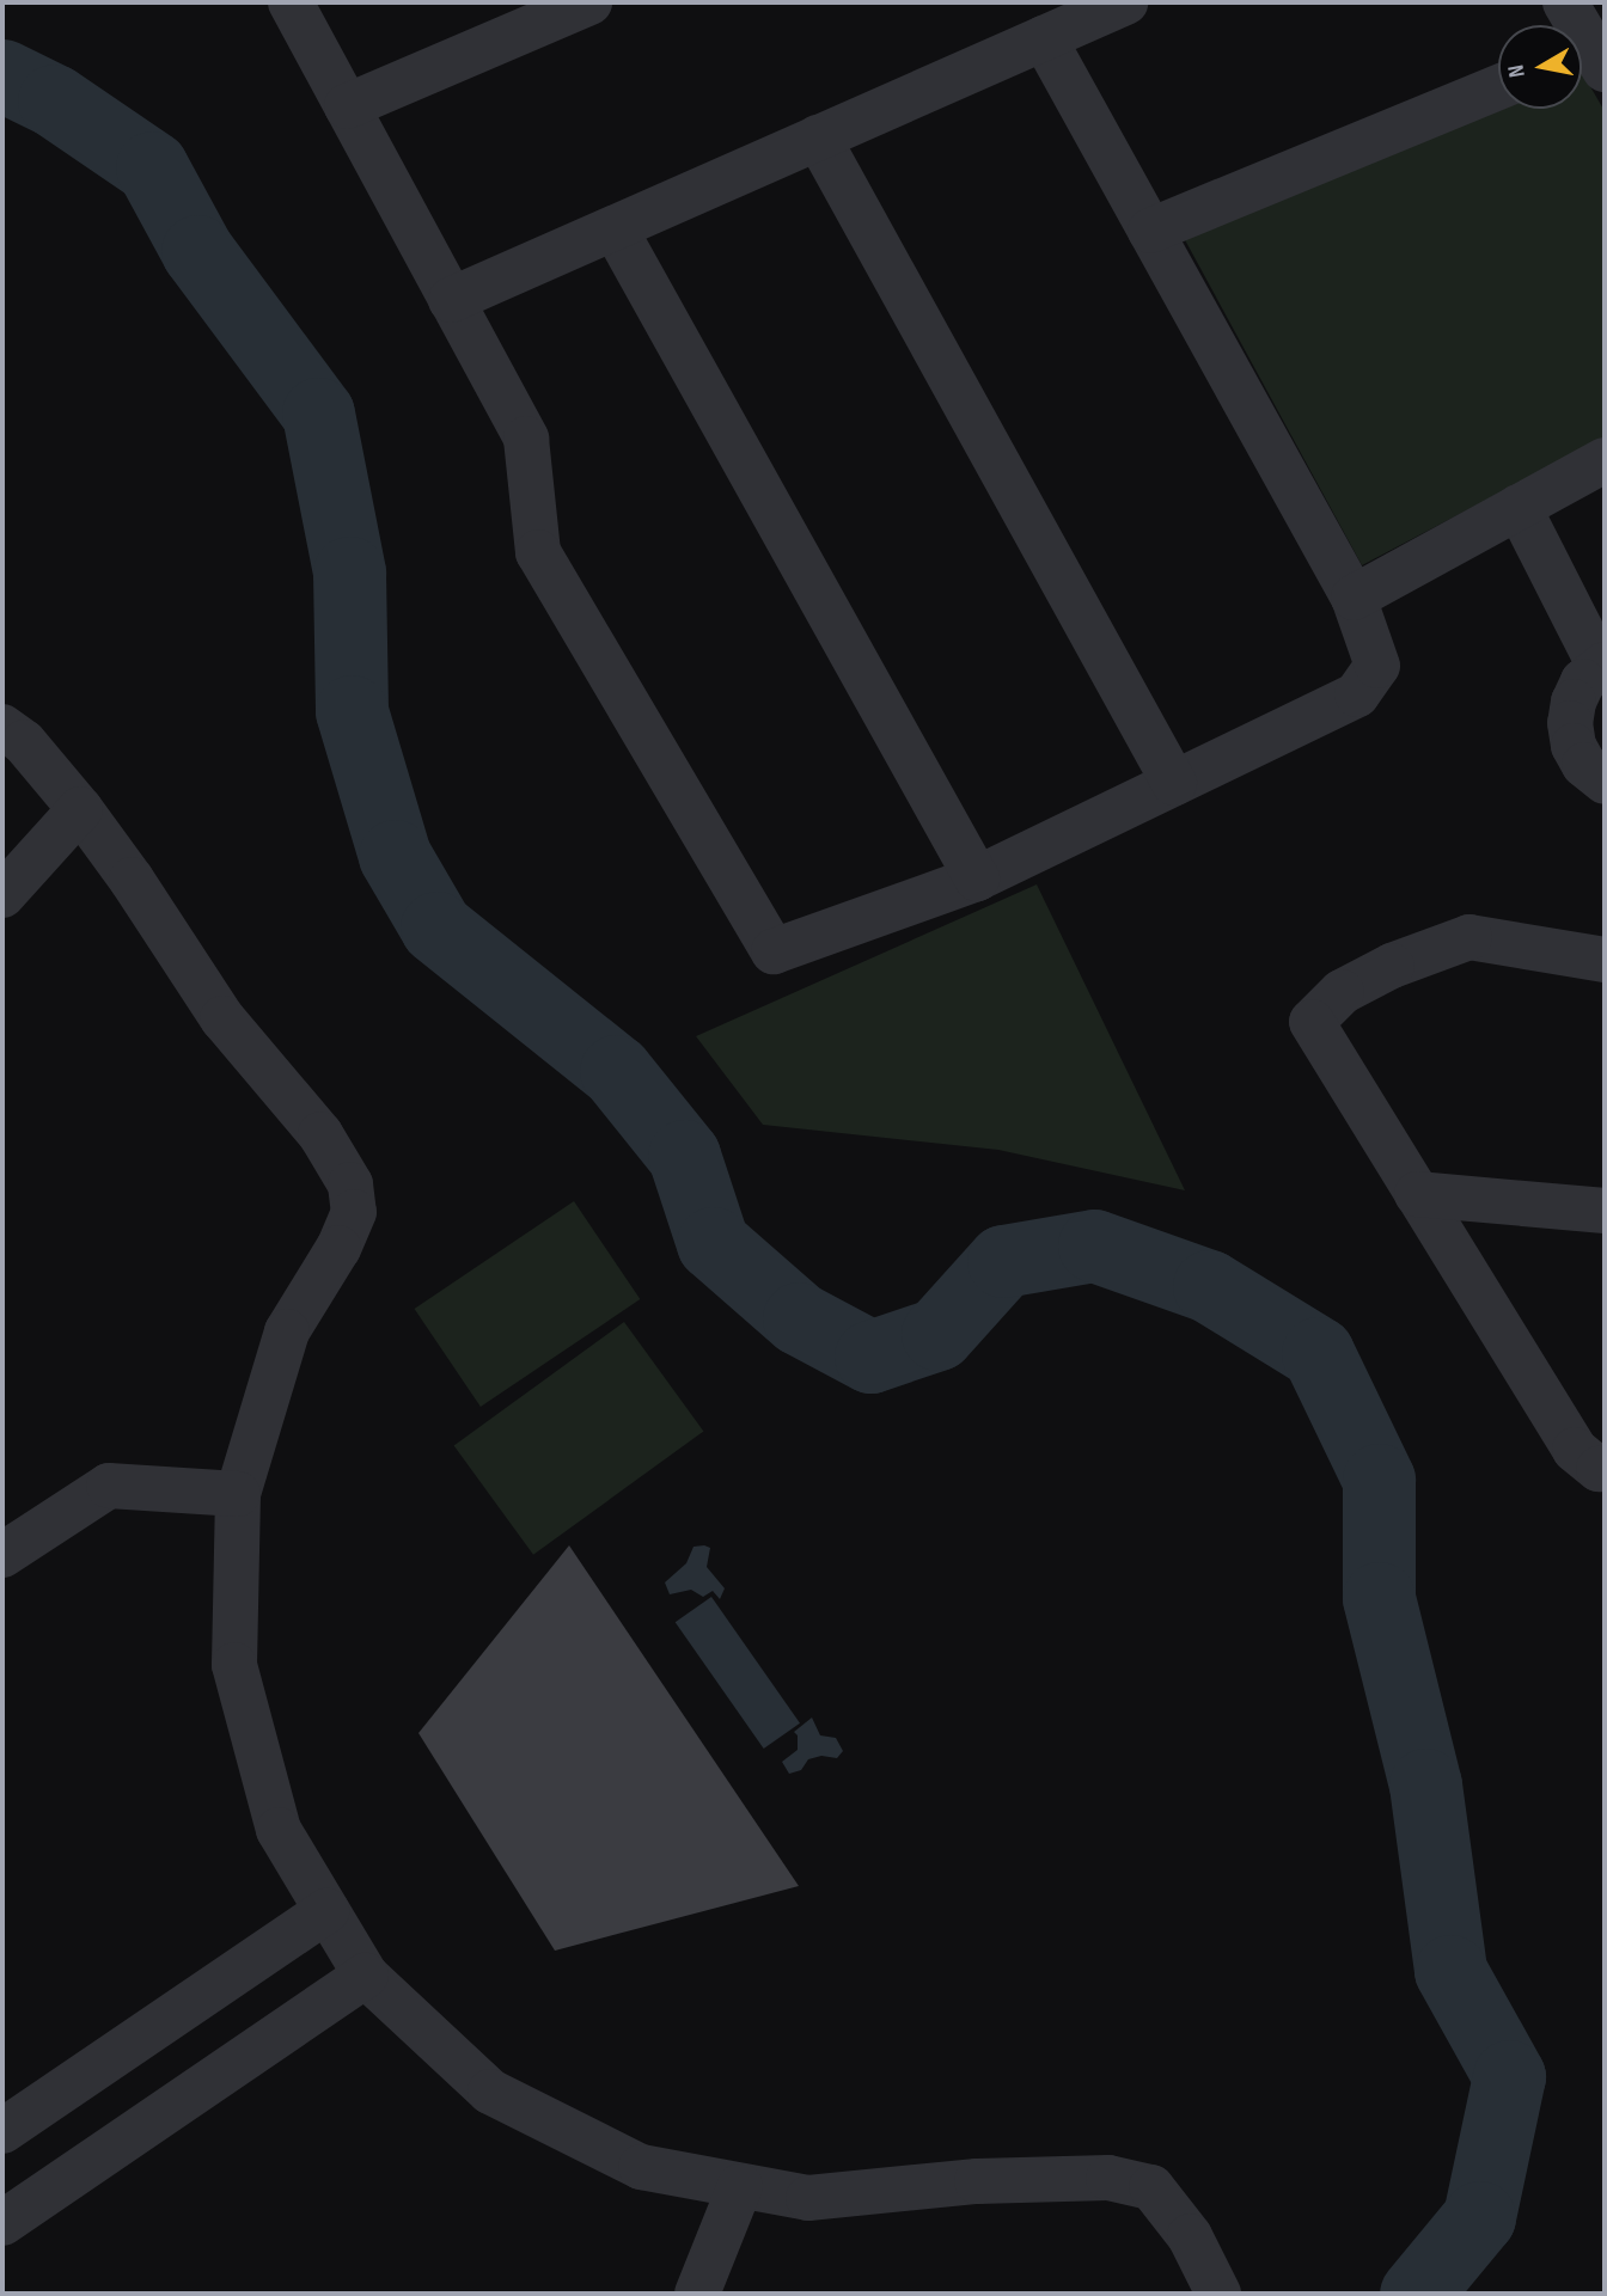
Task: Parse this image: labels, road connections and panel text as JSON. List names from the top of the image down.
{
  "north": "left"
}
